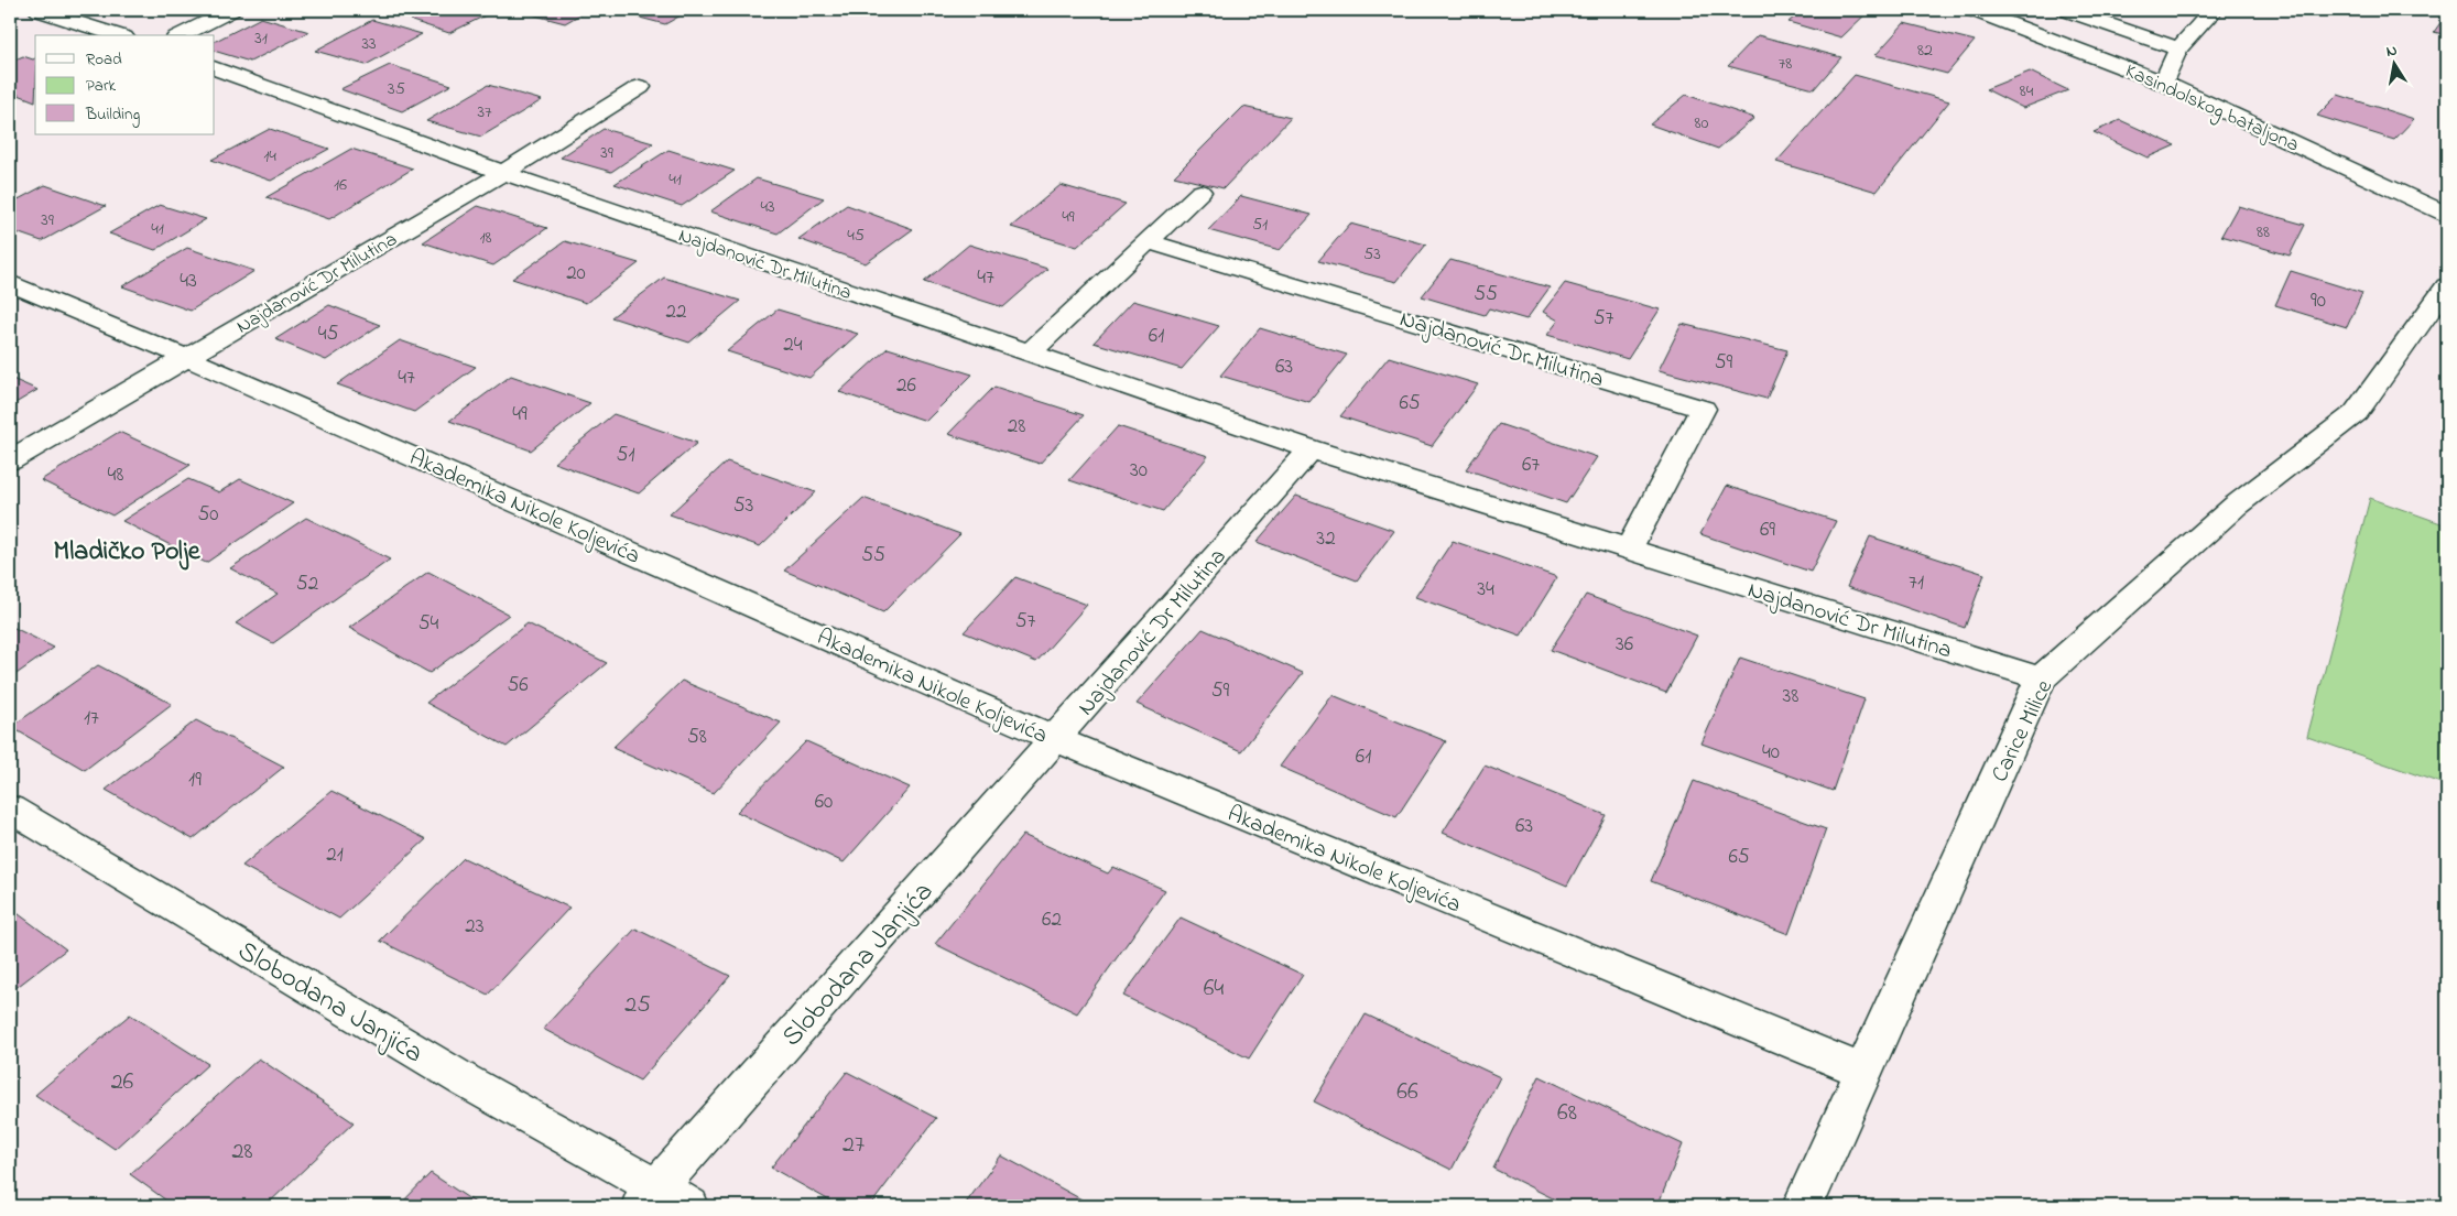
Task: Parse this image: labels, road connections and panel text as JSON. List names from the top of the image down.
{
  "streets": {
    "street": [
      "Kasindolskog bataljona",
      "Najdanović Dr Milutina",
      "Akademika Nikole Koljevića",
      "Carice Milice",
      "Slobodana Janjića"
    ]
  },
  "crossings": [
    ["Najdanović Dr Milutina", "Akademika Nikole Koljevića"],
    ["Najdanović Dr Milutina", "Carice Milice"],
    ["Najdanović Dr Milutina", "Slobodana Janjića"],
    ["Akademika Nikole Koljevića", "Carice Milice"],
    ["Akademika Nikole Koljevića", "Slobodana Janjića"]
  ],
  "districts": ["Mladičko Polje"],
  "house_numbers": [
    "31",
    "33",
    "82",
    "78",
    "35",
    "84",
    "37",
    "80",
    "39",
    "14",
    "41",
    "16",
    "43",
    "49",
    "39",
    "51",
    "41",
    "88",
    "45",
    "18",
    "53",
    "20",
    "47",
    "43",
    "55",
    "90",
    "22",
    "57",
    "45",
    "61",
    "24",
    "59",
    "63",
    "47",
    "26",
    "65",
    "49",
    "28",
    "51",
    "67",
    "30",
    "48",
    "53",
    "50",
    "69",
    "32",
    "55",
    "71",
    "52",
    "34",
    "57",
    "54",
    "36",
    "56",
    "59",
    "38",
    "17",
    "58",
    "40",
    "61",
    "19",
    "60",
    "63",
    "21",
    "65",
    "62",
    "23",
    "64",
    "25",
    "26",
    "66",
    "68",
    "27",
    "28"
  ],
  "legend": ["Road", "Park", "Building"],
  "north": "top"
}
